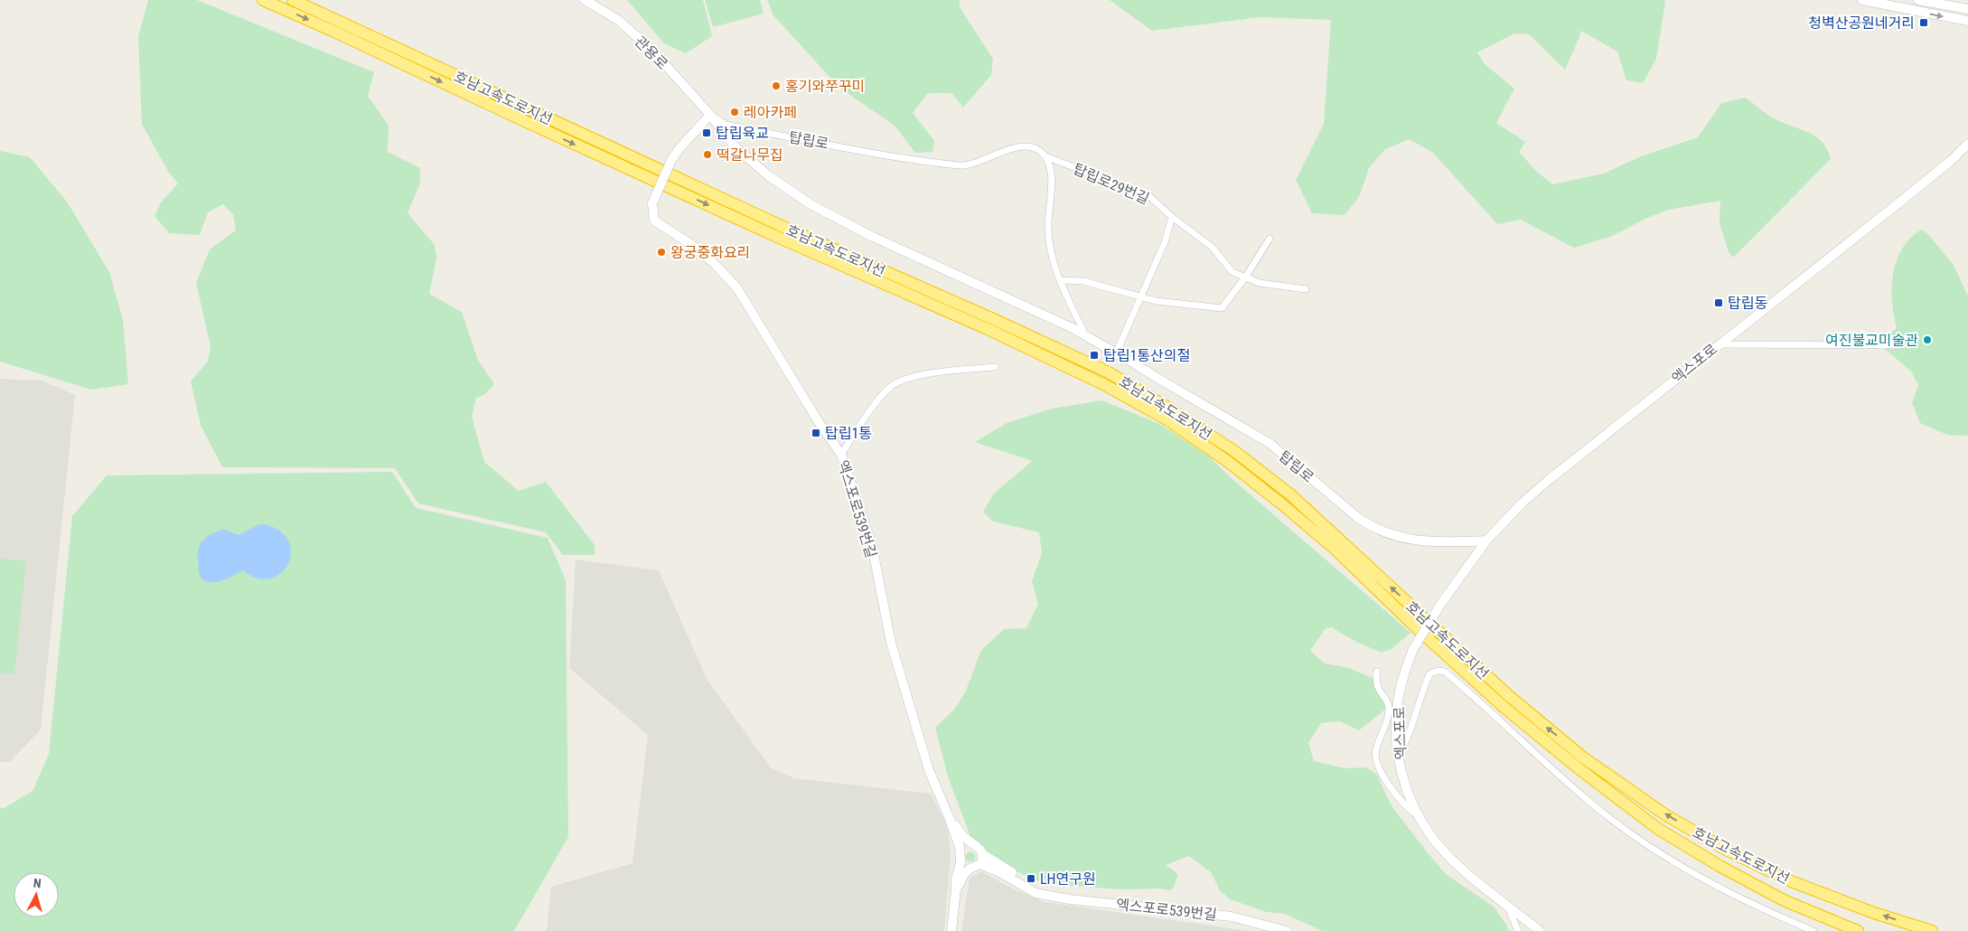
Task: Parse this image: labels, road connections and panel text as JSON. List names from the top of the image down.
{
  "streets": {
    "highway": ["호남고속도로지선"],
    "main road": [
      "관용로",
      "탑립로",
      "엑스포로",
      "엑스포로539번길"
    ],
    "street": ["탑립로29번길"]
  },
  "crossings": [
    ["관용로", "탑립로"],
    ["관용로", "엑스포로539번길"],
    ["탑립로", "탑립로29번길"],
    ["탑립로", "엑스포로"],
    ["탑립로", "엑스포로539번길"]
  ],
  "places": {
    "transit": [
      "청벽산공원네거리",
      "탑립육교",
      "탑립동",
      "탑립1통산의절",
      "탑립1통",
      "LH연구원"
    ],
    "other": [
      "홍기와쭈꾸미",
      "레아카페",
      "떡갈나무집",
      "왕궁중화요리",
      "여진불교미술관"
    ]
  },
  "north": "top"
}
